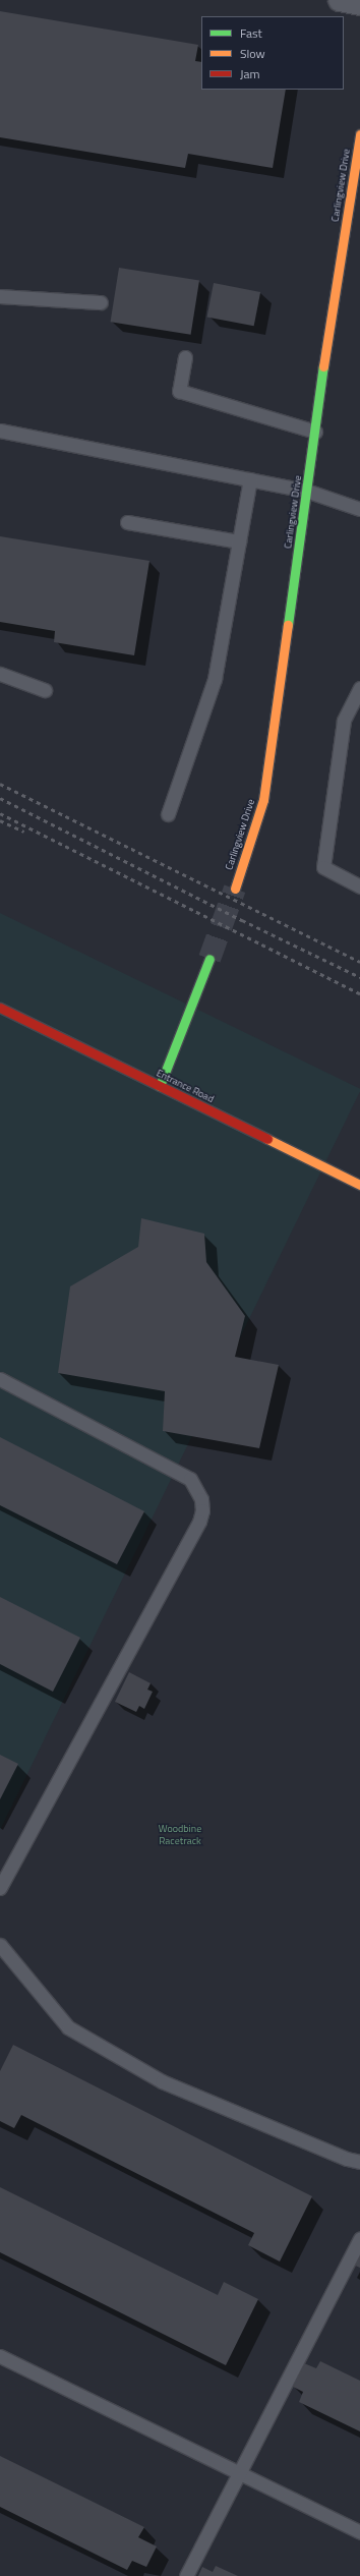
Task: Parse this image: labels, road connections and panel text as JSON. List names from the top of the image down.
{
  "streets": {
    "street": ["Carlingview Drive", "Entrance Road"]
  },
  "parks": ["Woodbine Racetrack"],
  "legend": ["Fast", "Slow", "Jam"]
}
